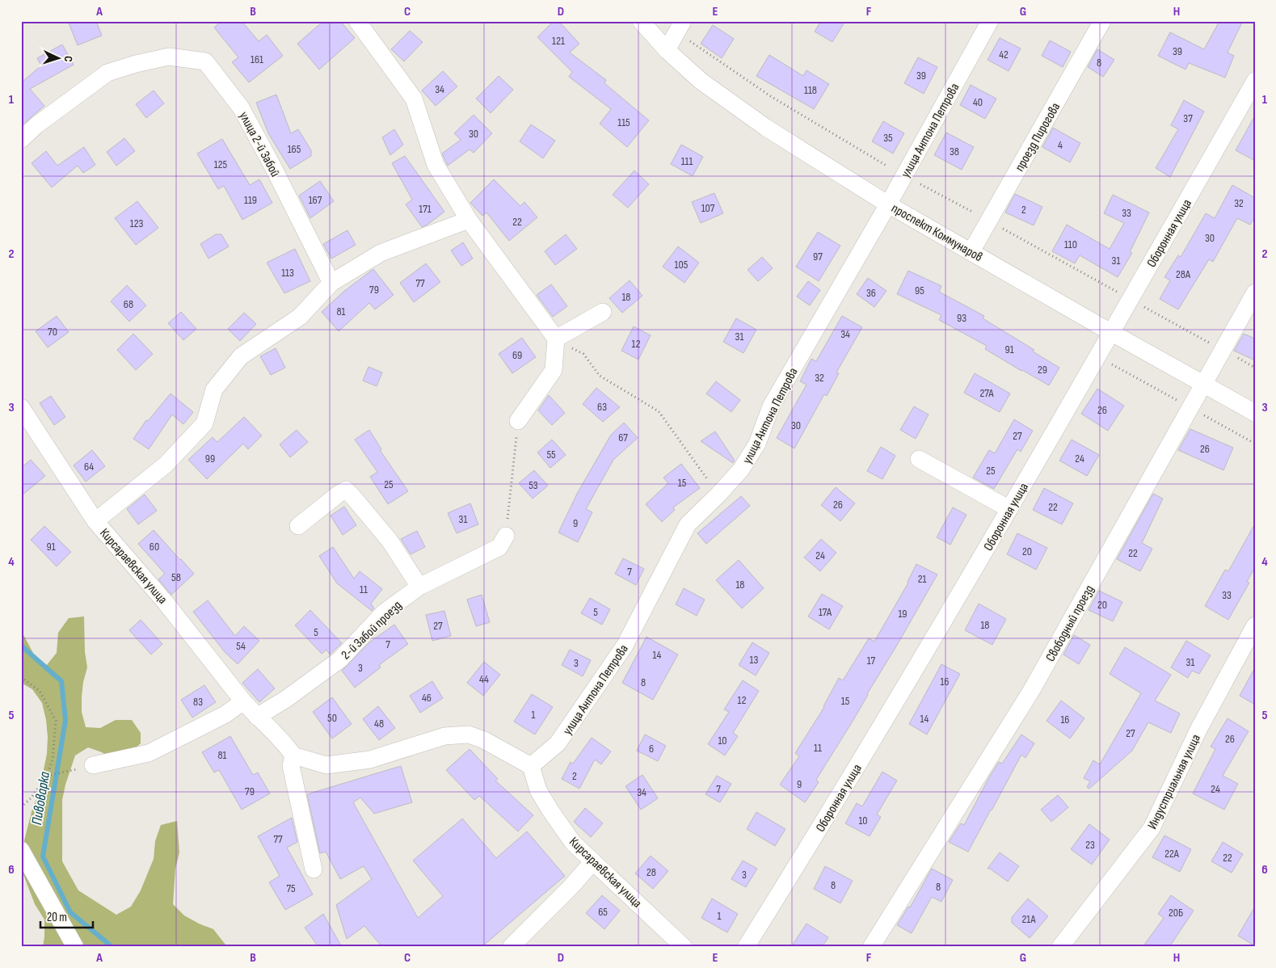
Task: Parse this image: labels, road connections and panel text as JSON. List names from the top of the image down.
{
  "streets": {
    "street": [
      "улица Антона Петрова",
      "проезд Пирогова",
      "улица 2-й Забой",
      "проспект Коммунаров",
      "Оборонная улица",
      "Кирсараевская улица",
      "Свободный проезд",
      "2-й Забой проезд",
      "Индустриальная улица"
    ]
  },
  "crossings": [
    ["улица Антона Петрова", "проспект Коммунаров"],
    ["улица Антона Петрова", "Кирсараевская улица"],
    ["проезд Пирогова", "проспект Коммунаров"],
    ["проспект Коммунаров", "Оборонная улица"],
    ["проспект Коммунаров", "Свободный проезд"],
    ["Кирсараевская улица", "2-й Забой проезд"]
  ],
  "water": ["Пивоварка"],
  "house_numbers": [
    "121",
    "39",
    "42",
    "161",
    "8",
    "39",
    "34",
    "118",
    "40",
    "37",
    "115",
    "30",
    "35",
    "4",
    "165",
    "38",
    "111",
    "125",
    "119",
    "167",
    "32",
    "107",
    "171",
    "2",
    "33",
    "22",
    "123",
    "30",
    "110",
    "97",
    "31",
    "105",
    "113",
    "28А",
    "77",
    "79",
    "95",
    "36",
    "18",
    "68",
    "81",
    "93",
    "70",
    "34",
    "31",
    "12",
    "91",
    "69",
    "29",
    "32",
    "27А",
    "63",
    "26",
    "30",
    "27",
    "67",
    "26",
    "55",
    "99",
    "24",
    "64",
    "25",
    "15",
    "25",
    "53",
    "26",
    "22",
    "31",
    "9",
    "91",
    "60",
    "20",
    "22",
    "24",
    "7",
    "58",
    "21",
    "18",
    "11",
    "33",
    "20",
    "5",
    "17А",
    "19",
    "18",
    "27",
    "5",
    "7",
    "54",
    "14",
    "13",
    "17",
    "31",
    "3",
    "3",
    "44",
    "16",
    "8",
    "46",
    "12",
    "15",
    "83",
    "1",
    "50",
    "14",
    "16",
    "48",
    "27",
    "26",
    "10",
    "11",
    "6",
    "81",
    "2",
    "9",
    "7",
    "24",
    "79",
    "34",
    "10",
    "77",
    "23",
    "22А",
    "22",
    "28",
    "3",
    "8",
    "8",
    "75",
    "65",
    "20Б",
    "1",
    "21А"
  ],
  "scale_bar": "20 m",
  "north": "right",
  "grid": {
    "columns": [
      "A",
      "B",
      "C",
      "D",
      "E",
      "F",
      "G",
      "H"
    ],
    "rows": [
      "1",
      "2",
      "3",
      "4",
      "5",
      "6"
    ]
  }
}
